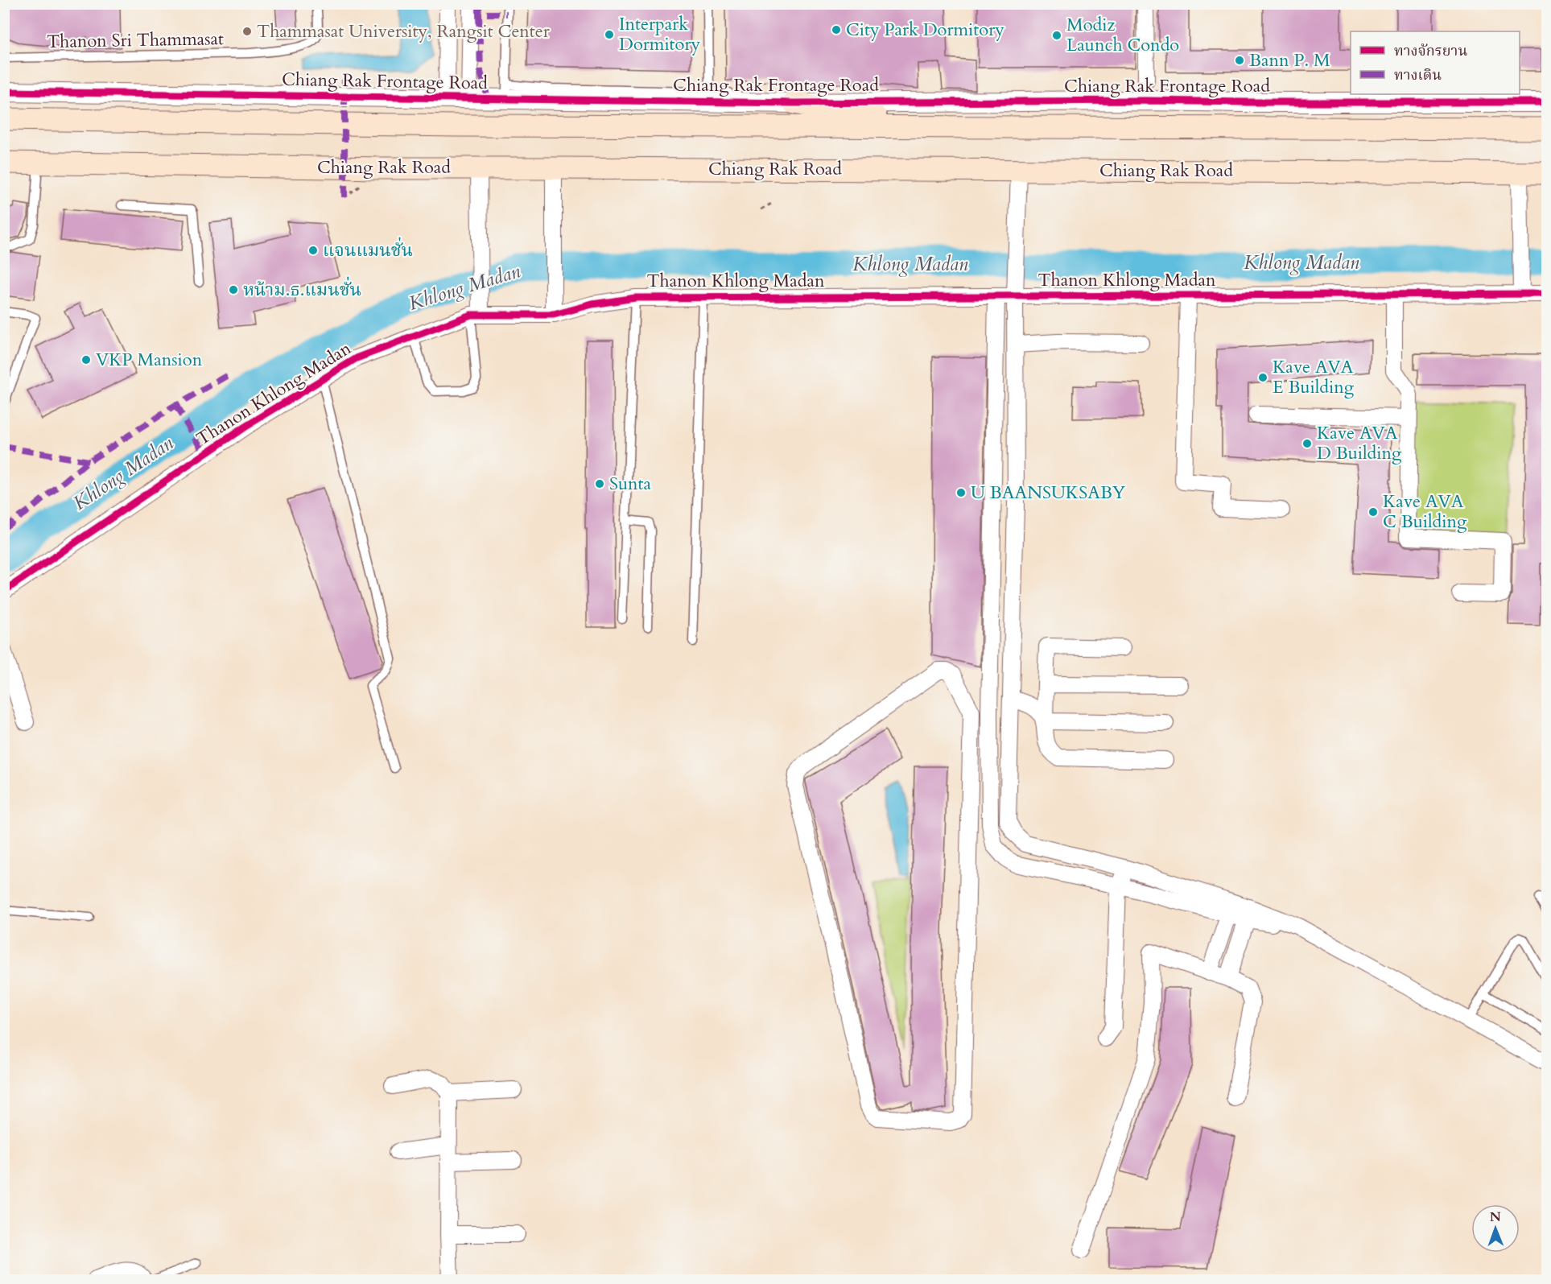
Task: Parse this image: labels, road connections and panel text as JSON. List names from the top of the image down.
{
  "streets": {
    "main road": ["Chiang Rak Road"],
    "street": ["Chiang Rak Frontage Road", "Thanon Khlong Madan"],
    "lane": ["Thanon Sri Thammasat"]
  },
  "water": ["Khlong Madan"],
  "places": [
    "City Park Dormitory",
    "Thammasat University, Rangsit Center",
    "Interpark Dormitory",
    "Modiz Launch Condo",
    "Bann P. M",
    "แจนแมนชั่น",
    "หน้าม.ธ.แมนชั่น",
    "VKP Mansion",
    "Kave AVA E Building",
    "Kave AVA D Building",
    "Sunta",
    "U BAANSUKSABY",
    "Kave AVA C Building"
  ],
  "legend": ["ทางจักรยาน", "ทางเดิน"],
  "north": "top"
}
